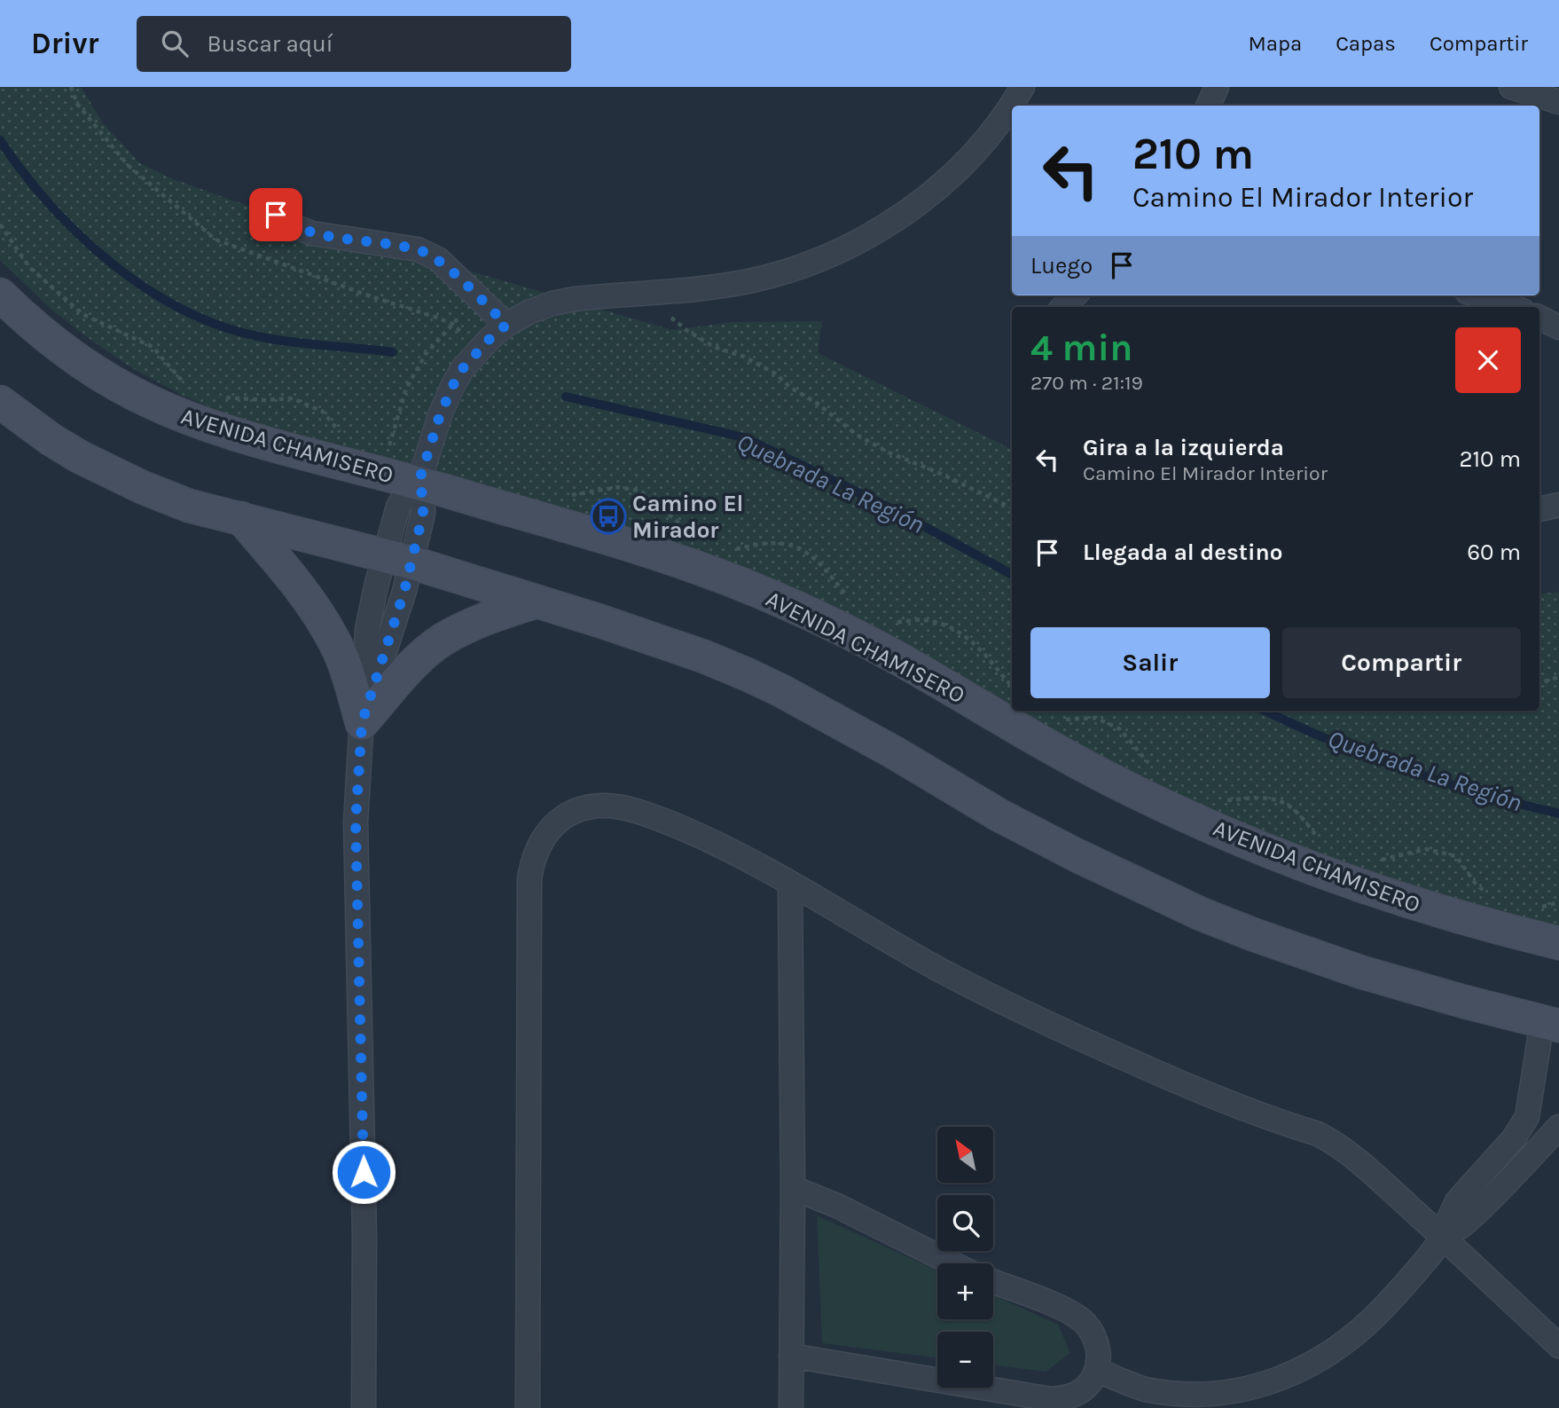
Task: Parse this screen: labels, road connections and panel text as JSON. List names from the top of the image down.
{
  "streets": {
    "street": ["AVENIDA CHAMISERO"]
  },
  "water": ["Quebrada La Región"],
  "places": {
    "bus stop": ["Camino El Mirador"]
  },
  "north": "top left",
  "page": {
    "header": "Drivr",
    "search": "Buscar aquí",
    "nav": ["Mapa", "Capas", "Compartir"],
    "turn": ["210 m", "Camino El Mirador Interior"],
    "then": "Luego",
    "heading": ["4 min", "270 m · 21:19"],
    "list": [
      {
        "name": "Gira a la izquierda",
        "note": "Camino El Mirador Interior",
        "value": "210 m"
      },
      {
        "name": "Llegada al destino",
        "value": "60 m"
      }
    ],
    "buttons": ["Salir", "Compartir"],
    "map_buttons": ["+", "−"]
  }
}
